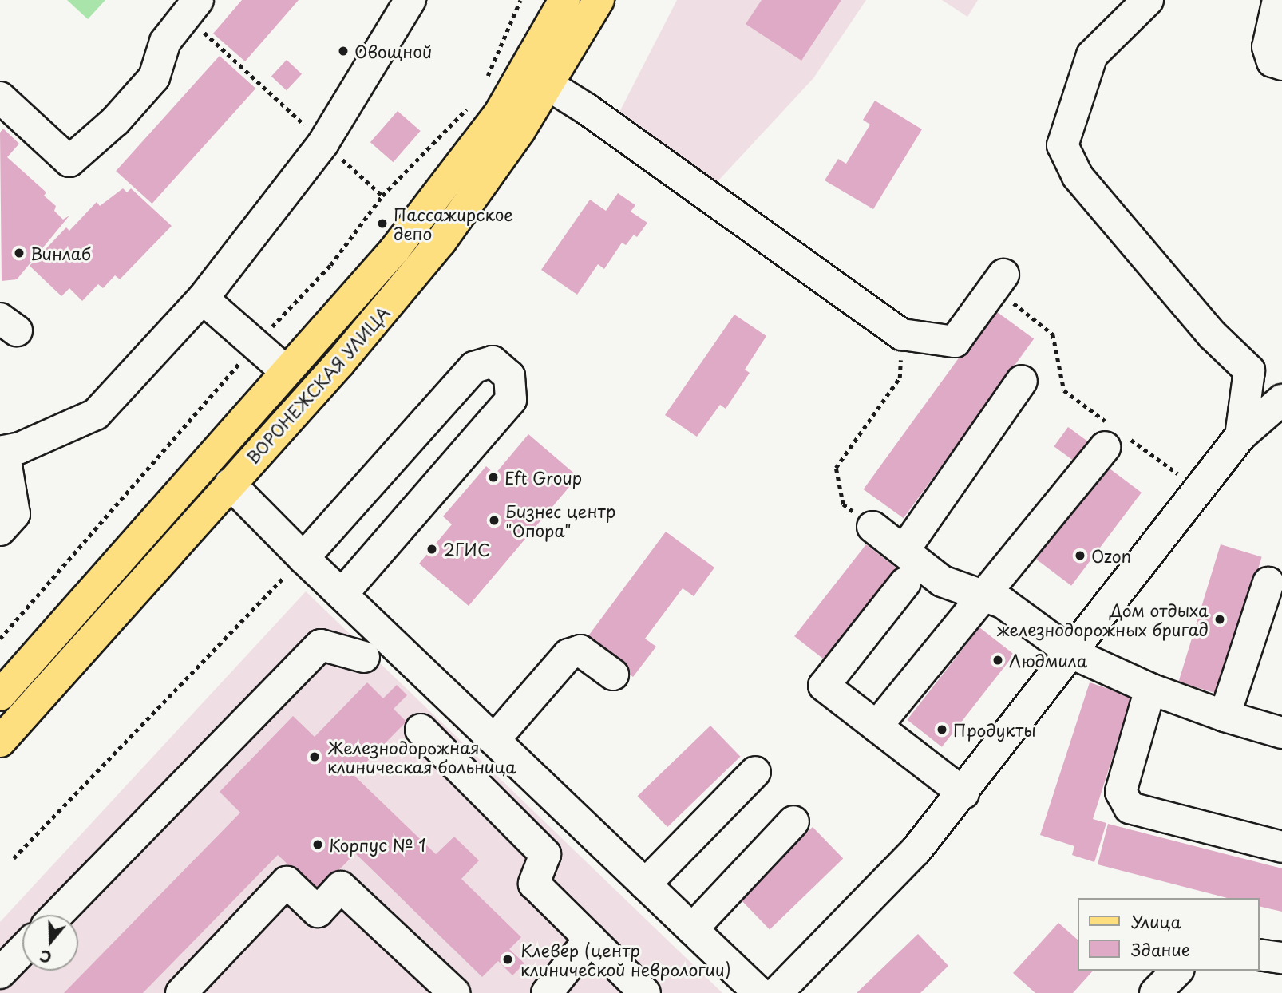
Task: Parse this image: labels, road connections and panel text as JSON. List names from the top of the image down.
{
  "streets": {
    "main road": ["ВОРОНЕЖСКАЯ УЛИЦА"]
  },
  "places": [
    "Овощной",
    "Пассажирское депо",
    "Винлаб",
    "Eft Group",
    "Бизнес центр \"Опора\"",
    "2ГИС",
    "Ozon",
    "Дом отдыха железнодорожных бригад",
    "Людмила",
    "Продукты",
    "Железнодорожная клиническая больница",
    "Корпус № 1",
    "Клевер (центр клинической неврологии)"
  ],
  "legend": ["Улица", "Здание"],
  "north": "bottom"
}
